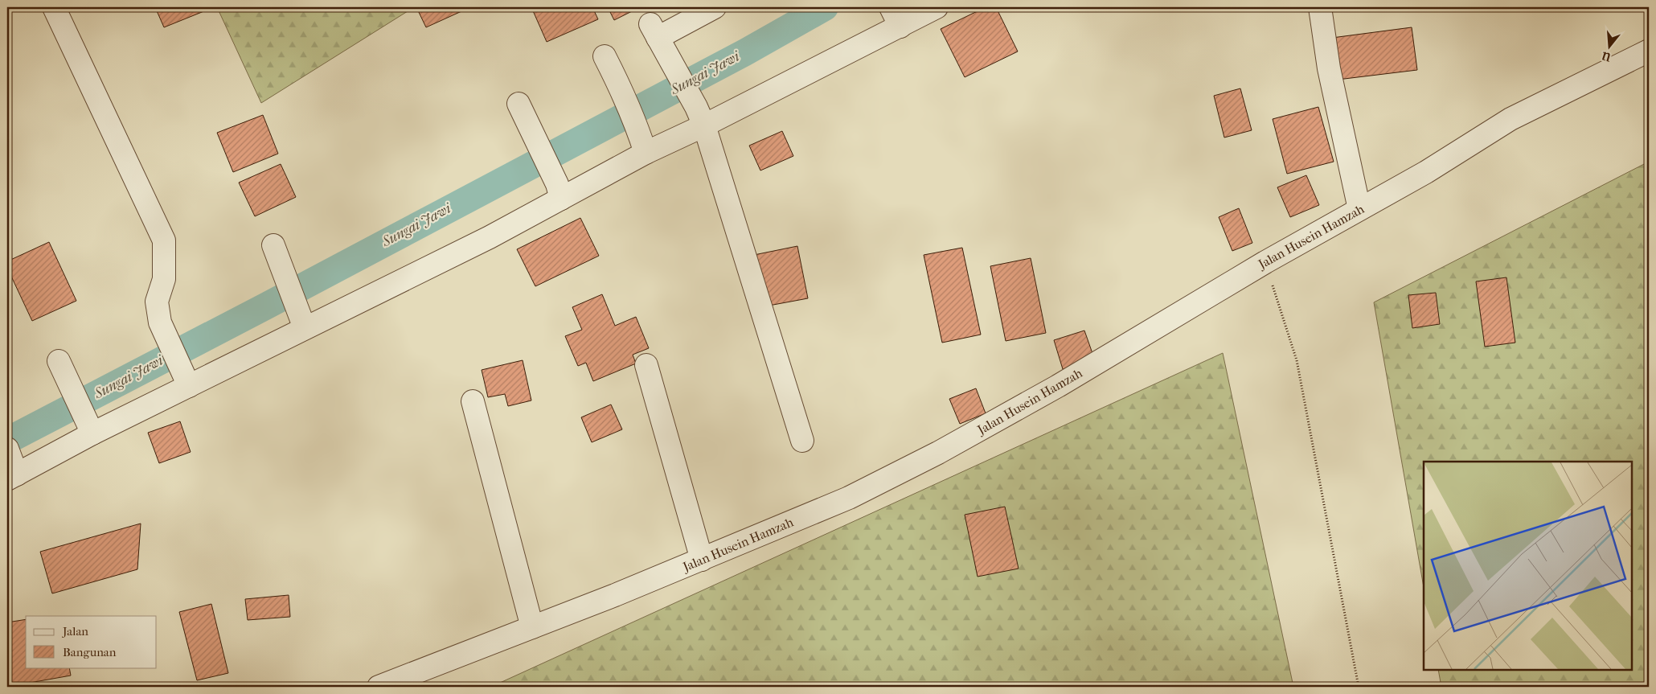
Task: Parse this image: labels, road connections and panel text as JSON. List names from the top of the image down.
{
  "streets": {
    "street": ["Jalan Husein Hamzah"]
  },
  "water": ["Sungai Jawi"],
  "legend": ["Jalan", "Bangunan"],
  "north": "bottom"
}
